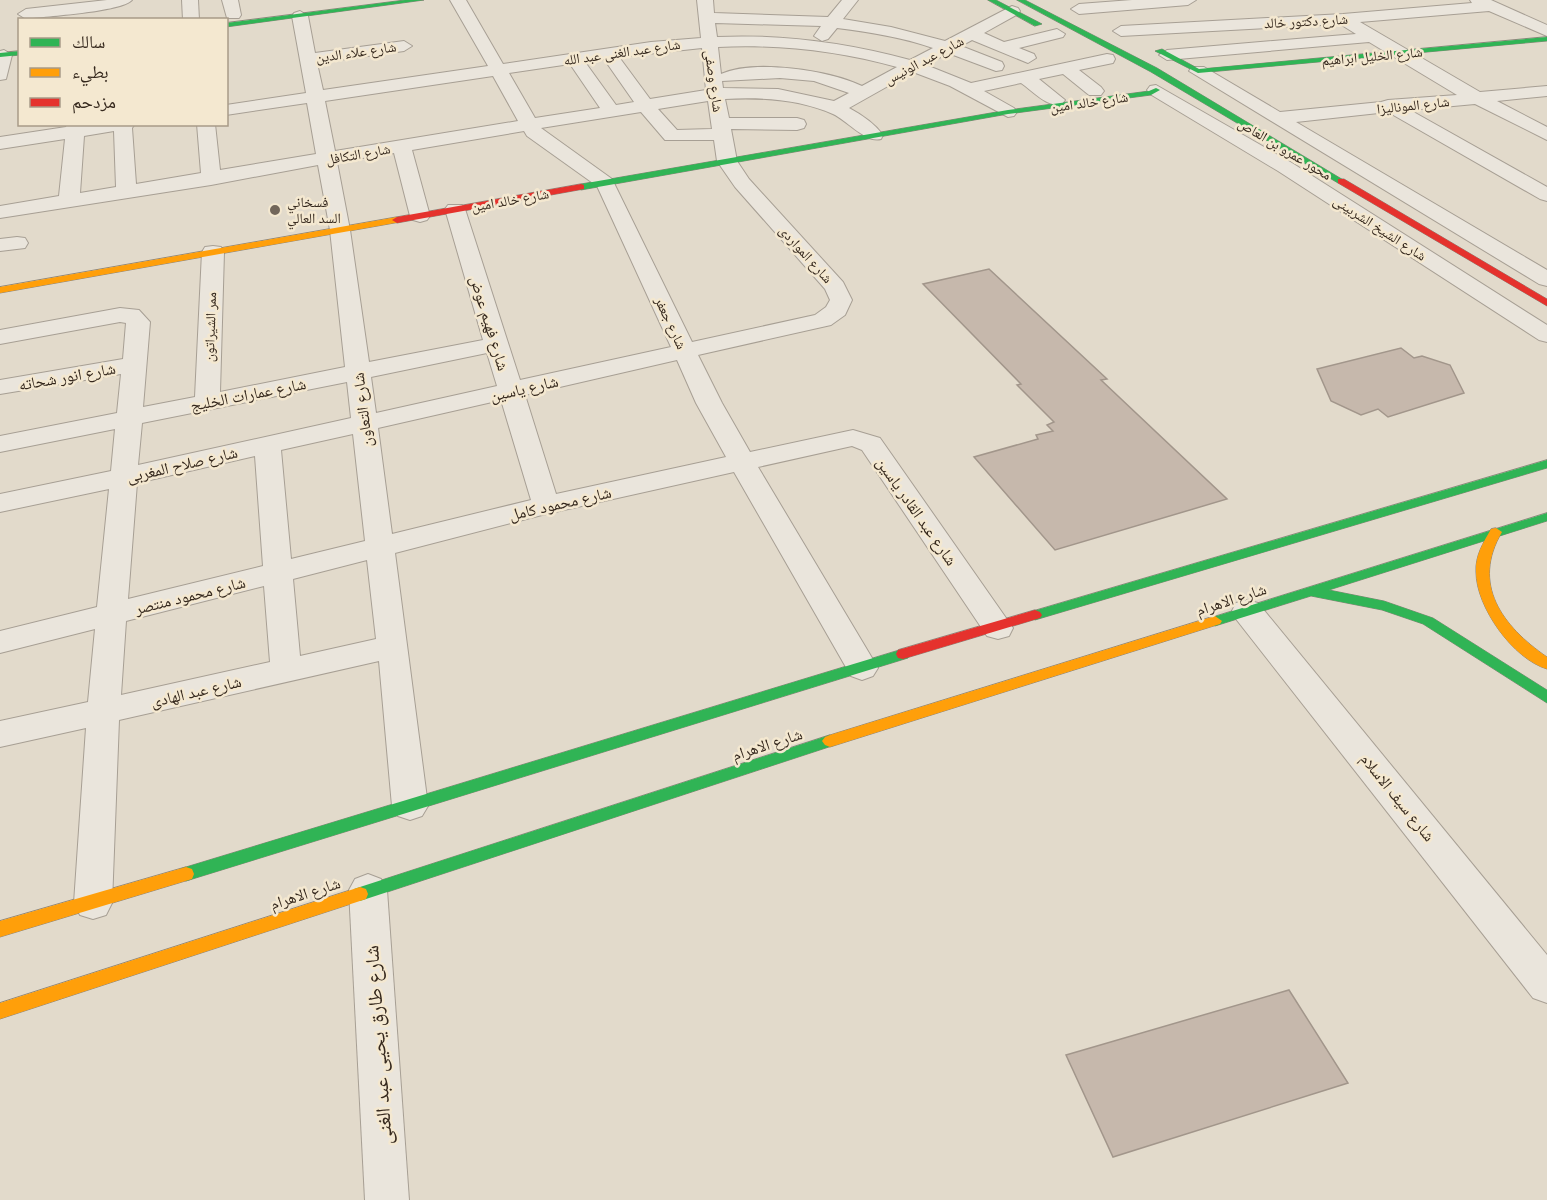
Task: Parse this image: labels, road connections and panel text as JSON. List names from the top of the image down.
{
  "streets": {
    "main road": [
      "شارع الخليل ابراهيم",
      "شارع خالد امين",
      "محور عمرو بن العاص",
      "شارع الشيخ الشربينى",
      "شارع الاهرام"
    ],
    "street": [
      "شارع دكتور خالد",
      "شارع علاء الدين",
      "شارع عبد الغنى عبد الله",
      "شارع عبد الونيس",
      "شارع وصفى",
      "شارع الموناليزا",
      "شارع التكافل",
      "شارع المواردى",
      "شارع فهيم عوض",
      "شارع جعفر",
      "ممر الشيراتون",
      "شارع انور شحاته",
      "شارع ياسين",
      "شارع عمارات الخليج",
      "شارع التعاون",
      "شارع صلاح المغربى",
      "شارع محمود كامل",
      "شارع عبد القادر ياسين",
      "شارع محمود منتصر",
      "شارع عبد الهادى",
      "شارع سيف الاسلام",
      "شارع طارق يحيى عبد الغنى"
    ]
  },
  "crossings": [
    ["شارع علاء الدين", "شارع التعاون"],
    ["شارع عبد الغنى عبد الله", "شارع عبد الونيس"],
    ["شارع عبد الغنى عبد الله", "شارع وصفى"],
    ["شارع عبد الغنى عبد الله", "شارع خالد امين"],
    ["شارع عبد الغنى عبد الله", "شارع جعفر"],
    ["شارع عبد الغنى عبد الله", "شارع التعاون"],
    ["شارع عبد الونيس", "محور عمرو بن العاص"],
    ["شارع عبد الونيس", "شارع الشيخ الشربينى"],
    ["شارع وصفى", "شارع خالد امين"],
    ["شارع وصفى", "شارع التكافل"],
    ["شارع وصفى", "شارع المواردى"],
    ["شارع خالد امين", "شارع الشيخ الشربينى"],
    ["شارع خالد امين", "شارع المواردى"],
    ["شارع خالد امين", "شارع فهيم عوض"],
    ["شارع خالد امين", "شارع جعفر"],
    ["شارع خالد امين", "ممر الشيراتون"],
    ["شارع خالد امين", "شارع التعاون"],
    ["محور عمرو بن العاص", "شارع الشيخ الشربينى"],
    ["شارع التكافل", "شارع جعفر"],
    ["شارع التكافل", "شارع التعاون"],
    ["شارع المواردى", "شارع جعفر"],
    ["شارع المواردى", "شارع ياسين"],
    ["شارع فهيم عوض", "شارع ياسين"],
    ["شارع فهيم عوض", "شارع عمارات الخليج"],
    ["شارع فهيم عوض", "شارع محمود كامل"],
    ["شارع جعفر", "شارع ياسين"],
    ["شارع جعفر", "شارع محمود كامل"],
    ["شارع جعفر", "شارع عبد القادر ياسين"],
    ["ممر الشيراتون", "شارع عمارات الخليج"],
    ["شارع ياسين", "شارع التعاون"],
    ["شارع ياسين", "شارع صلاح المغربى"],
    ["شارع عمارات الخليج", "شارع التعاون"],
    ["شارع التعاون", "شارع صلاح المغربى"],
    ["شارع التعاون", "شارع محمود كامل"],
    ["شارع التعاون", "شارع محمود منتصر"],
    ["شارع التعاون", "شارع عبد الهادى"],
    ["شارع محمود كامل", "شارع عبد القادر ياسين"],
    ["شارع محمود كامل", "شارع محمود منتصر"],
    ["شارع الاهرام", "شارع سيف الاسلام"],
    ["شارع الاهرام", "شارع طارق يحيى عبد الغنى"]
  ],
  "places": ["فسخاني السد العالي"],
  "legend": ["سالك", "بطيء", "مزدحم"]
}
